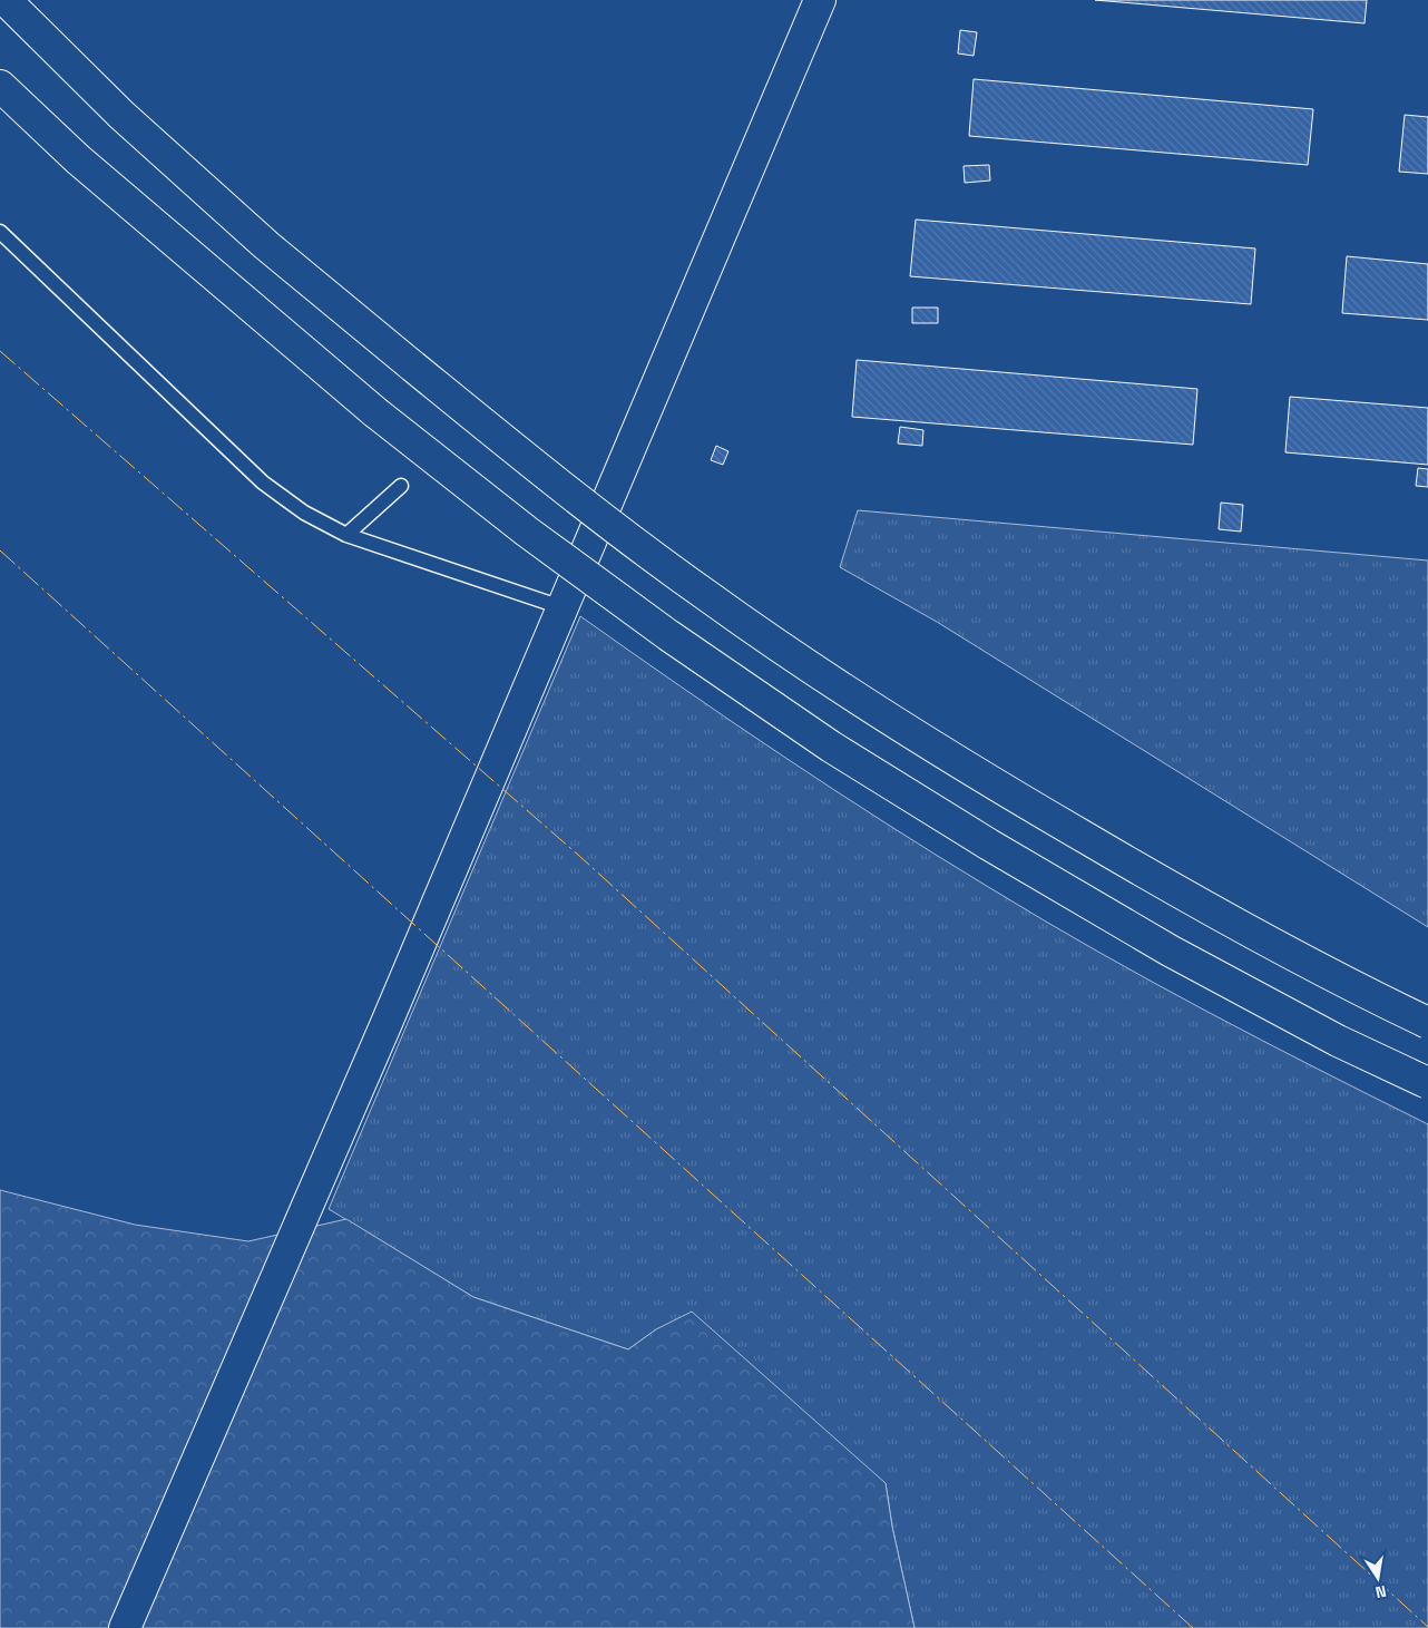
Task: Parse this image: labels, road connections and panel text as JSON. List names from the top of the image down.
{
  "north": "bottom"
}
